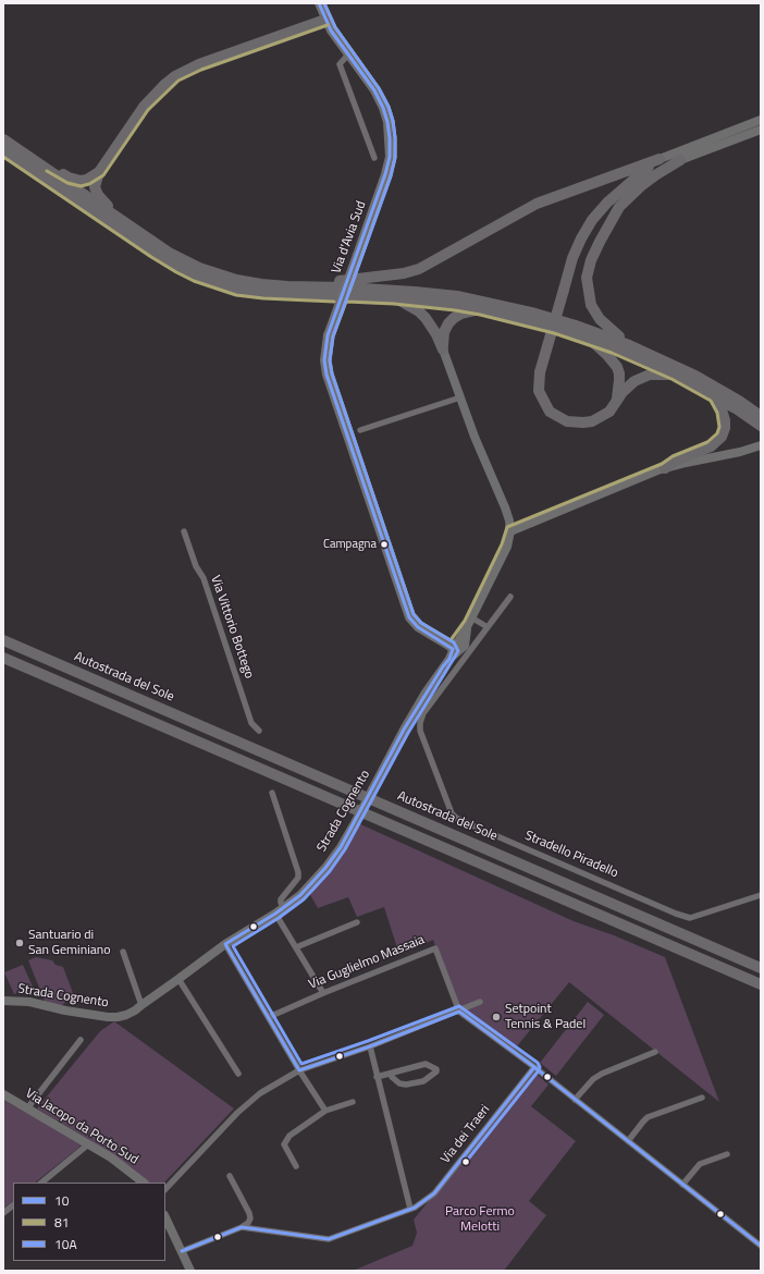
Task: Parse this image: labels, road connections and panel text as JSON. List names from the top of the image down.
{
  "streets": {
    "highway": ["Autostrada del Sole"],
    "street": [
      "Via d'Avia Sud",
      "Via Vittorio Bottego",
      "Strada Cognento",
      "Stradello Piradello",
      "Via Guglielmo Massaia",
      "Via Jacopo da Porto Sud",
      "Via dei Traeri"
    ]
  },
  "crossings": [
    ["Via d'Avia Sud", "Strada Cognento"]
  ],
  "parks": ["Parco Fermo Melotti"],
  "places": ["Campagna", "Santuario di San Geminiano", "Setpoint Tennis & Padel"],
  "lines": ["transit line 10", "transit line 81", "transit line 10A"],
  "legend": ["10", "81", "10A"]
}
